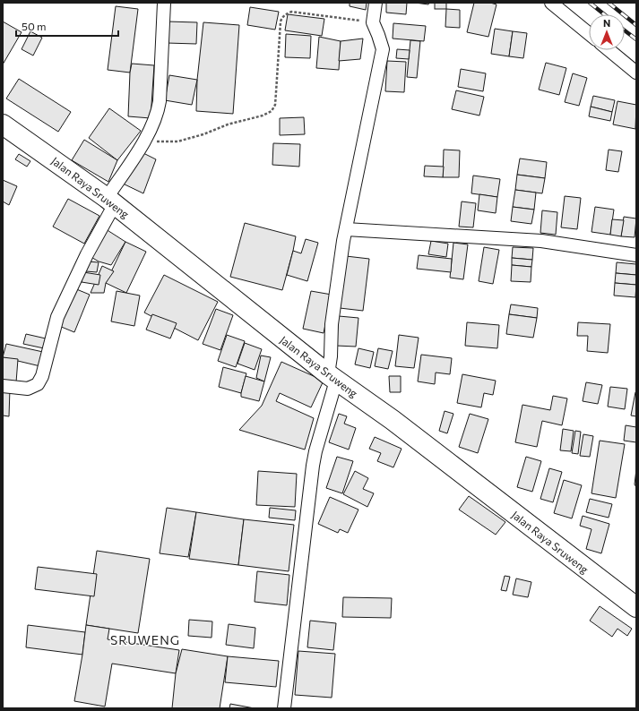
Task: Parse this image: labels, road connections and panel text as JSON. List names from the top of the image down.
{
  "streets": {
    "highway": ["Jalan Raya Sruweng"]
  },
  "districts": ["SRUWENG"],
  "scale_bar": "50 m",
  "north": "top"
}
